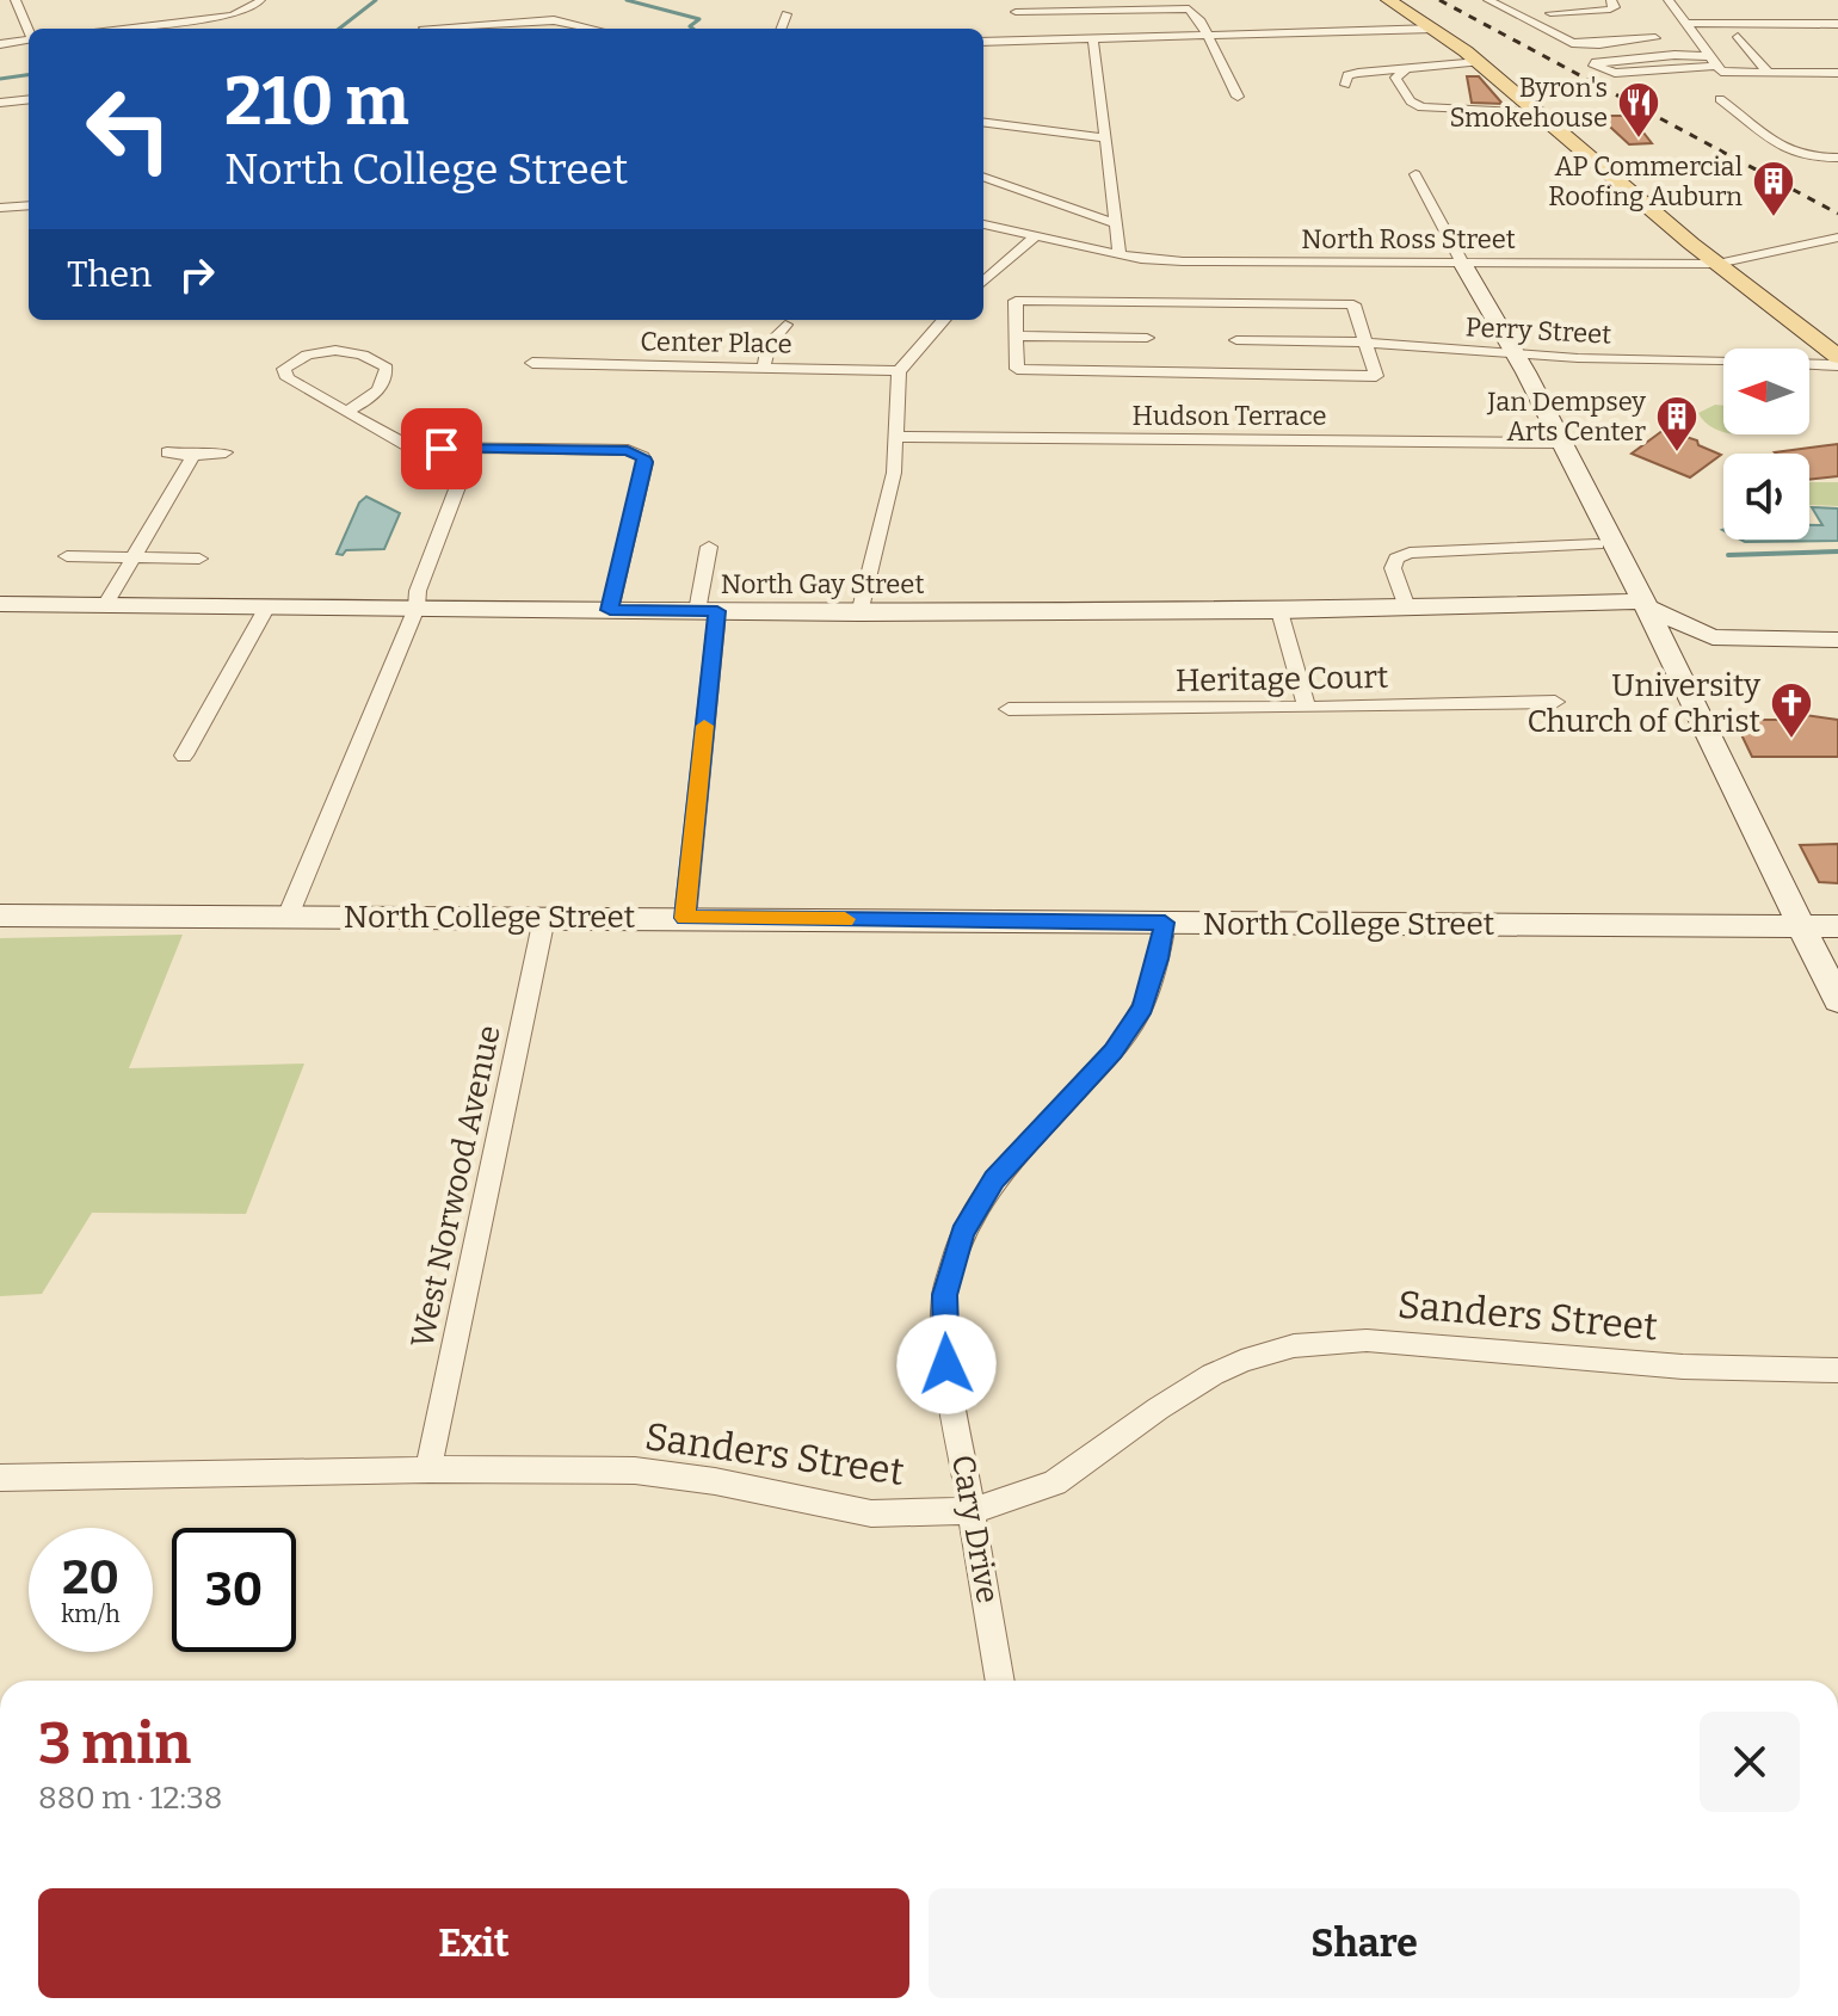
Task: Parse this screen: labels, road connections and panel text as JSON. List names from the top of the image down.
{
  "streets": {
    "street": [
      "North Ross Street",
      "Perry Street",
      "Center Place",
      "Hudson Terrace",
      "North Gay Street",
      "Heritage Court",
      "North College Street",
      "West Norwood Avenue",
      "Sanders Street",
      "Cary Drive"
    ]
  },
  "crossings": [
    ["North College Street", "West Norwood Avenue"],
    ["North College Street", "Cary Drive"],
    ["West Norwood Avenue", "Sanders Street"],
    ["Sanders Street", "Cary Drive"]
  ],
  "places": {
    "restaurant": ["Byron's Smokehouse"],
    "building": ["AP Commercial Roofing Auburn", "Jan Dempsey Arts Center"],
    "church": ["University Church of Christ"]
  },
  "north": "left",
  "page": {
    "turn": ["210 m", "North College Street"],
    "then": "Then",
    "speed": "20 km/h",
    "limit": "30",
    "heading": ["3 min", "880 m · 12:38"],
    "buttons": ["Exit", "Share"]
  }
}
